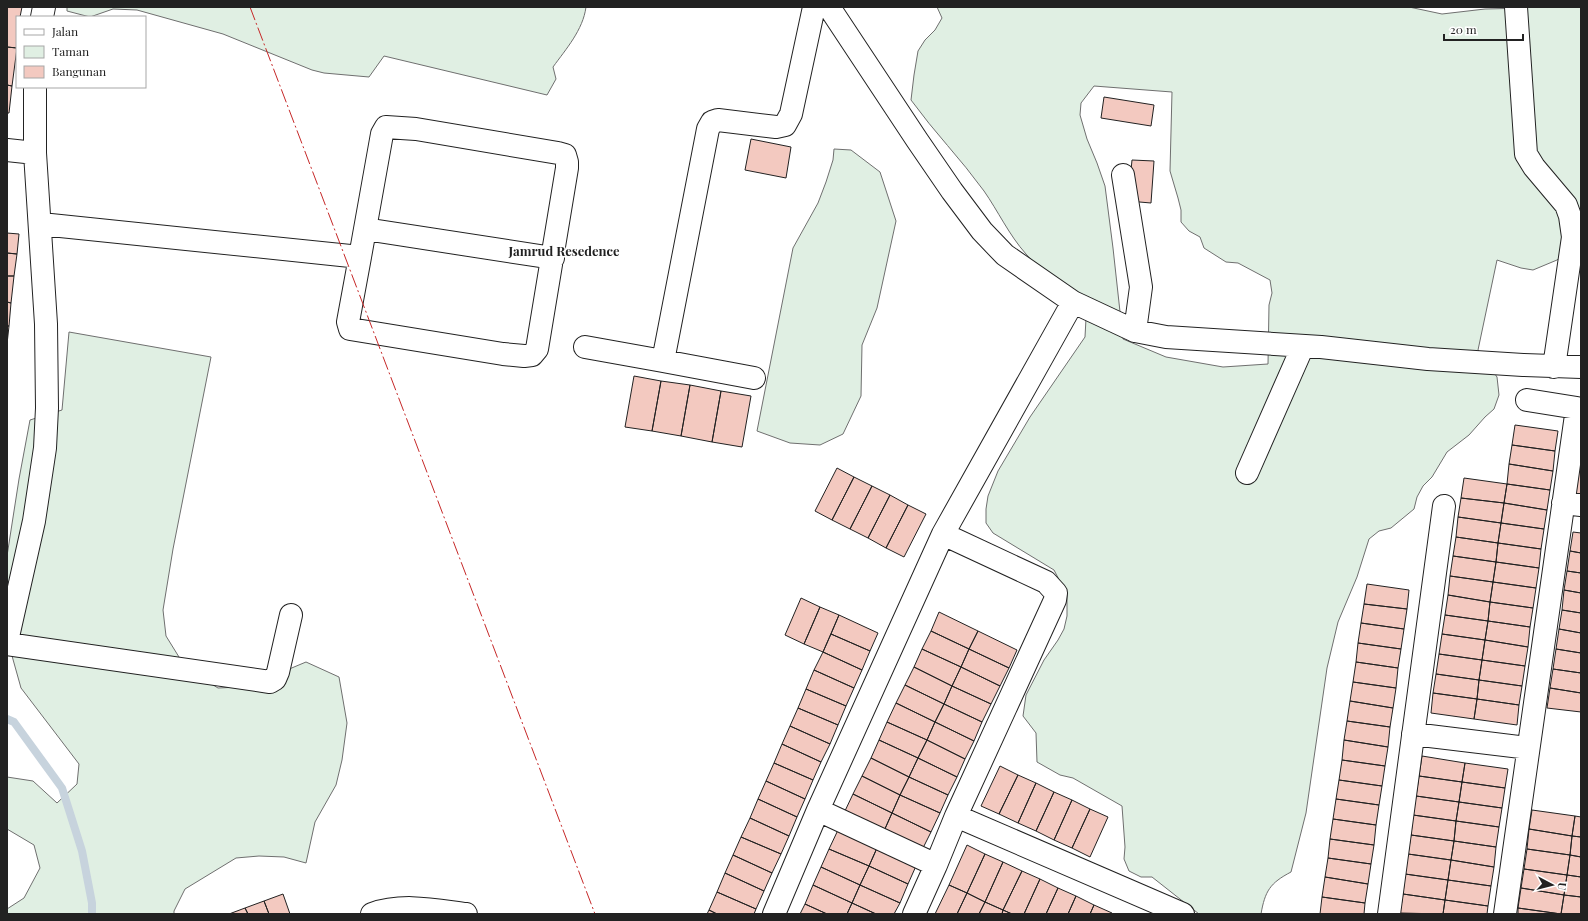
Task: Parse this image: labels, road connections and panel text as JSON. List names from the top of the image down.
{
  "districts": ["Jamrud Resedence"],
  "legend": ["Jalan", "Taman", "Bangunan"],
  "scale_bar": "20 m",
  "north": "right"
}
